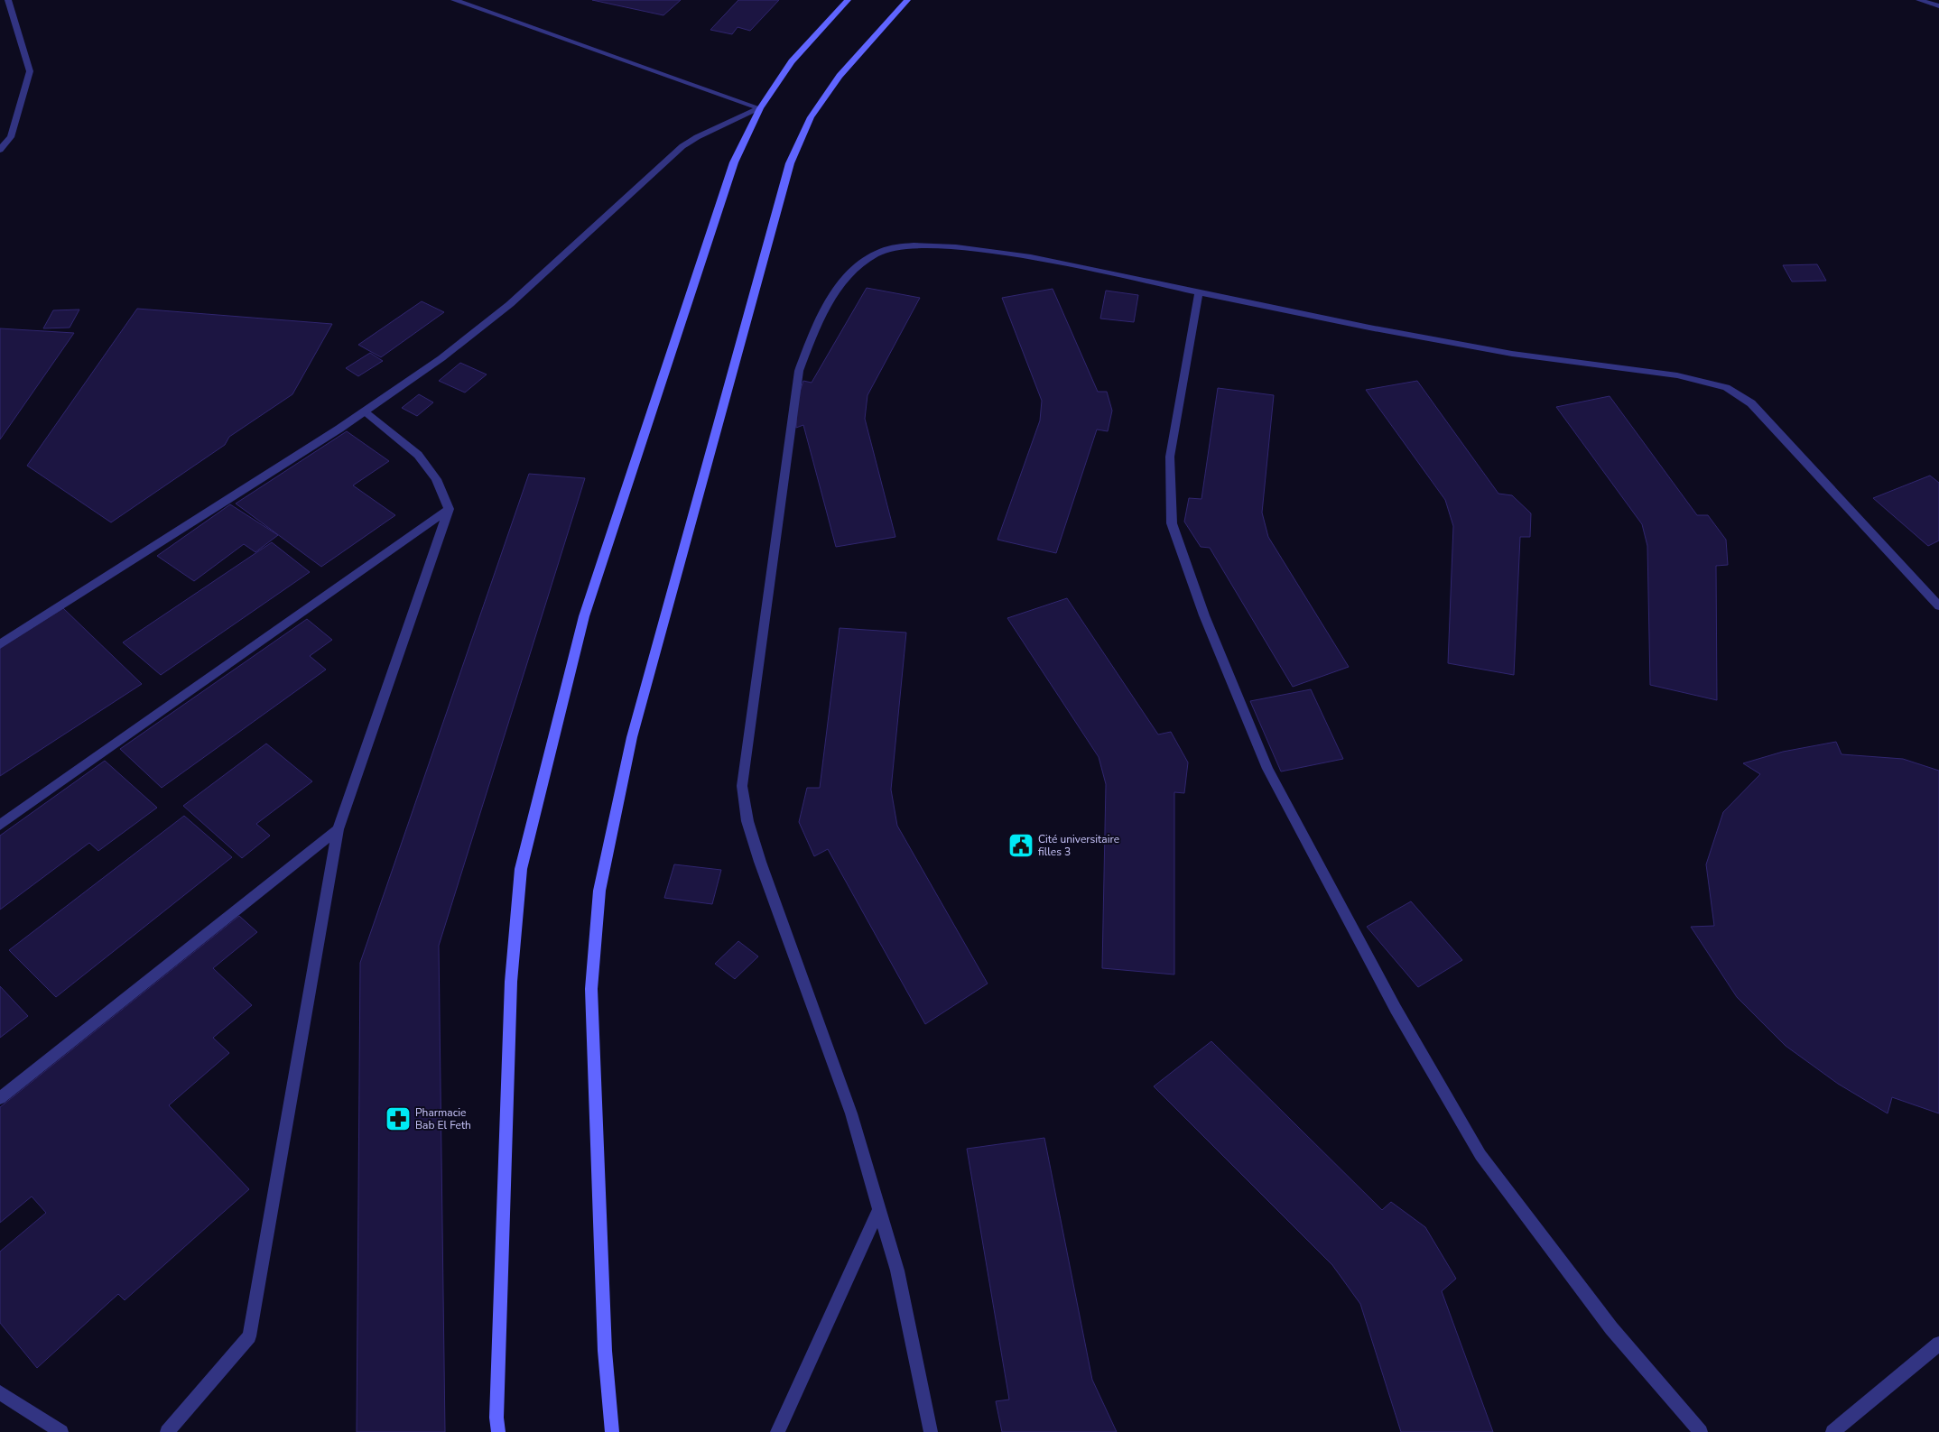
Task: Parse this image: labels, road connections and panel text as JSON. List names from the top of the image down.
{
  "places": {
    "public building": ["Cité universitaire filles 3"],
    "pharmacy": ["Pharmacie Bab El Feth"]
  }
}
